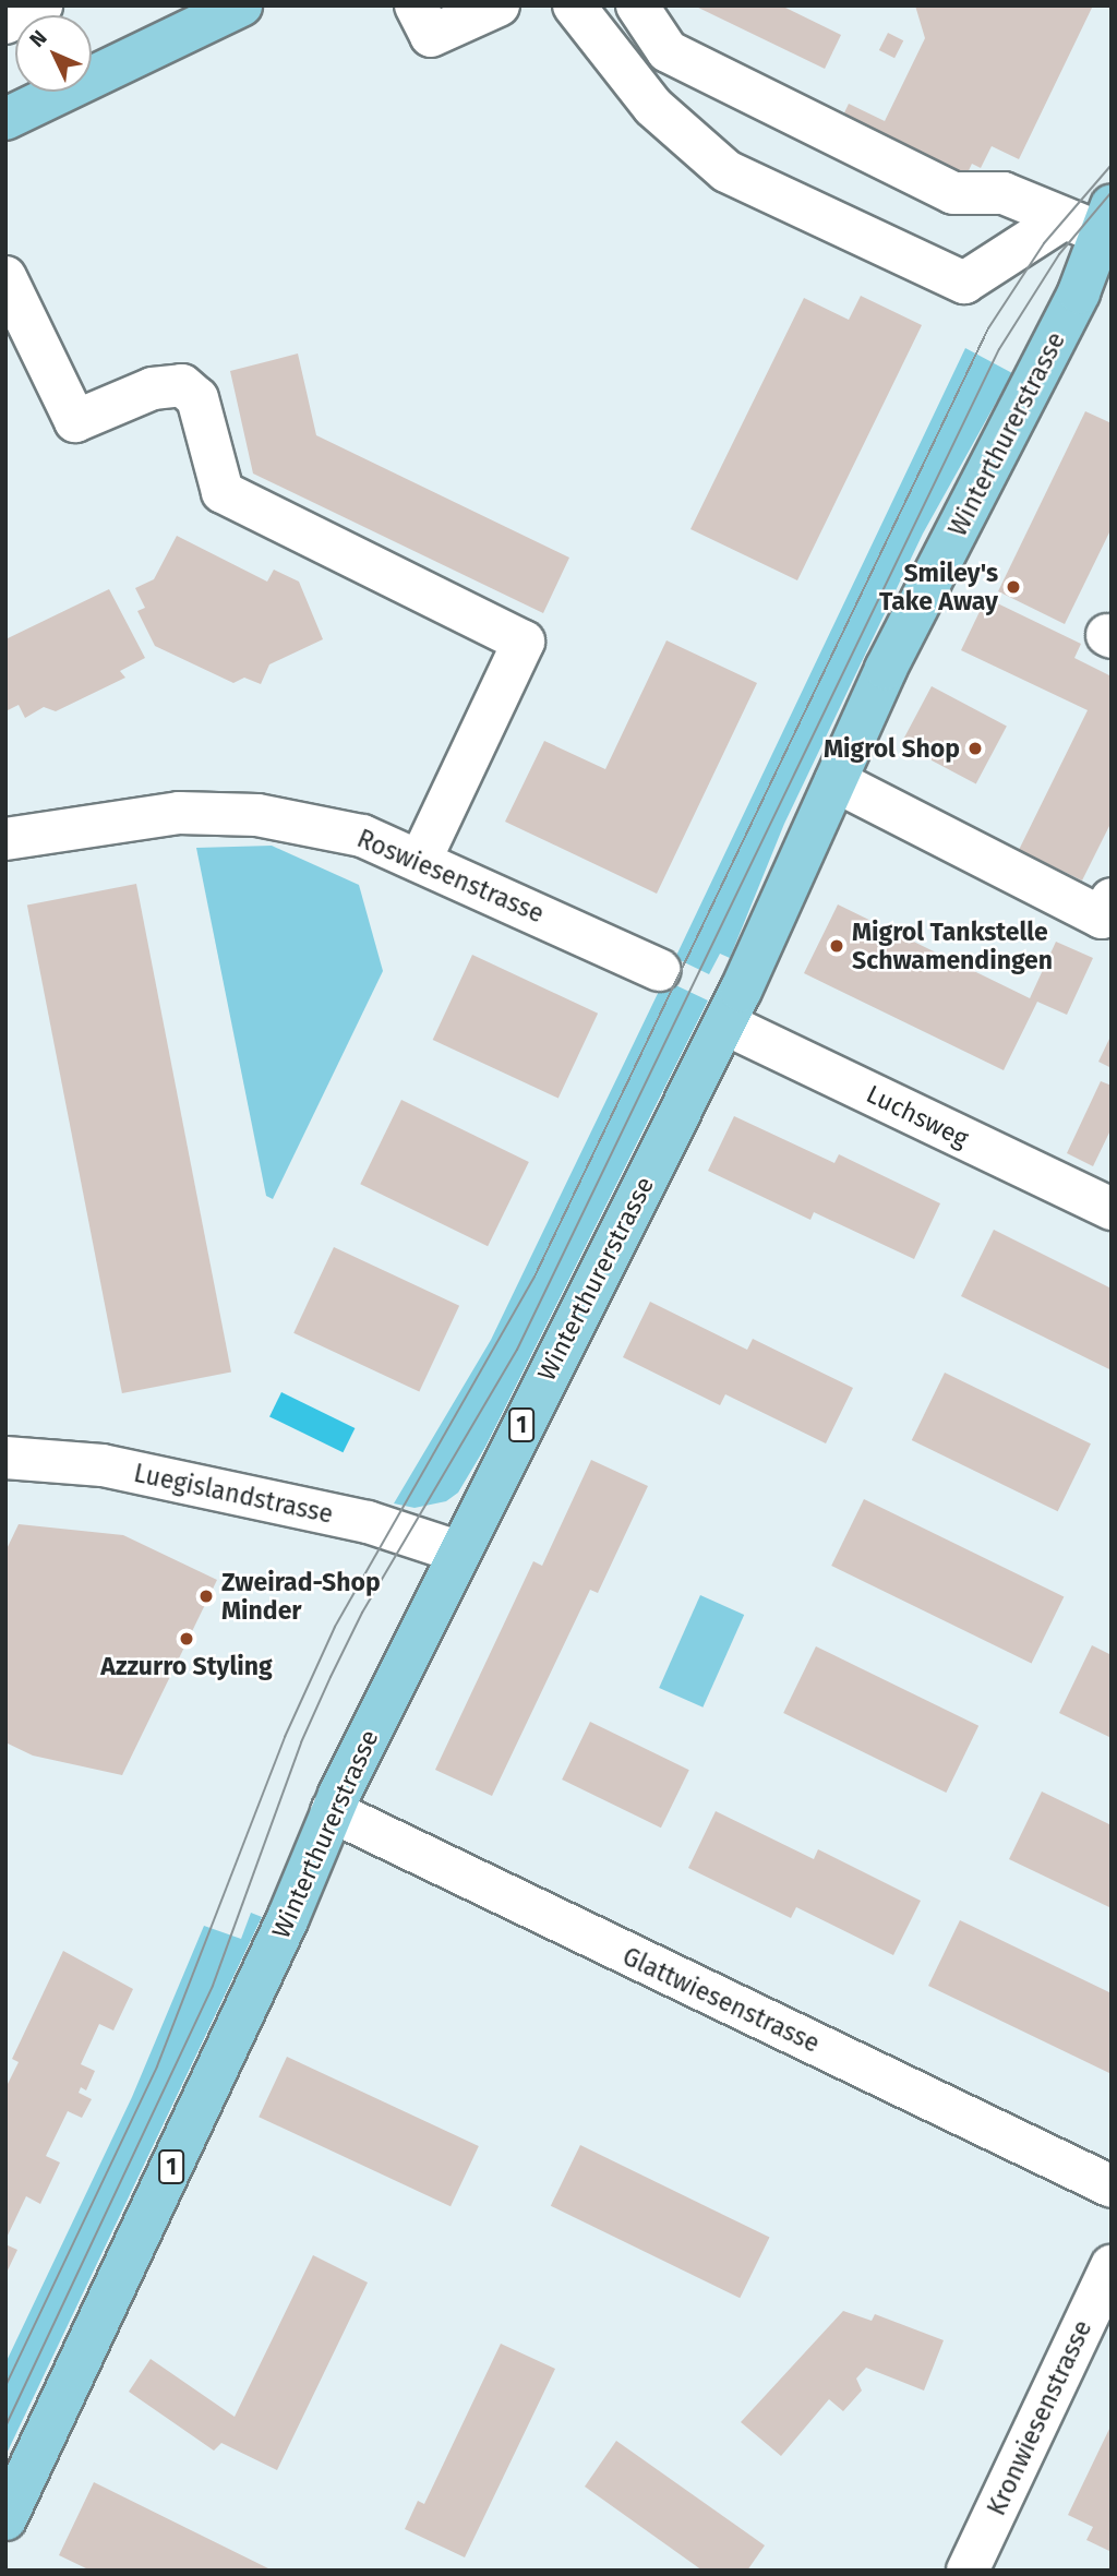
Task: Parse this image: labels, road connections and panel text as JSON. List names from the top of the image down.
{
  "streets": {
    "main road": ["Winterthurerstrasse", "1"],
    "street": [
      "Roswiesenstrasse",
      "Luchsweg",
      "Luegislandstrasse",
      "Glattwiesenstrasse",
      "Kronwiesenstrasse"
    ]
  },
  "crossings": [
    ["Winterthurerstrasse", "Luchsweg"],
    ["Winterthurerstrasse", "Luegislandstrasse"],
    ["Winterthurerstrasse", "Glattwiesenstrasse"]
  ],
  "places": [
    "Smiley's Take Away",
    "Migrol Shop",
    "Migrol Tankstelle Schwamendingen",
    "Zweirad-Shop Minder",
    "Azzurro Styling"
  ],
  "north": "top left"
}
